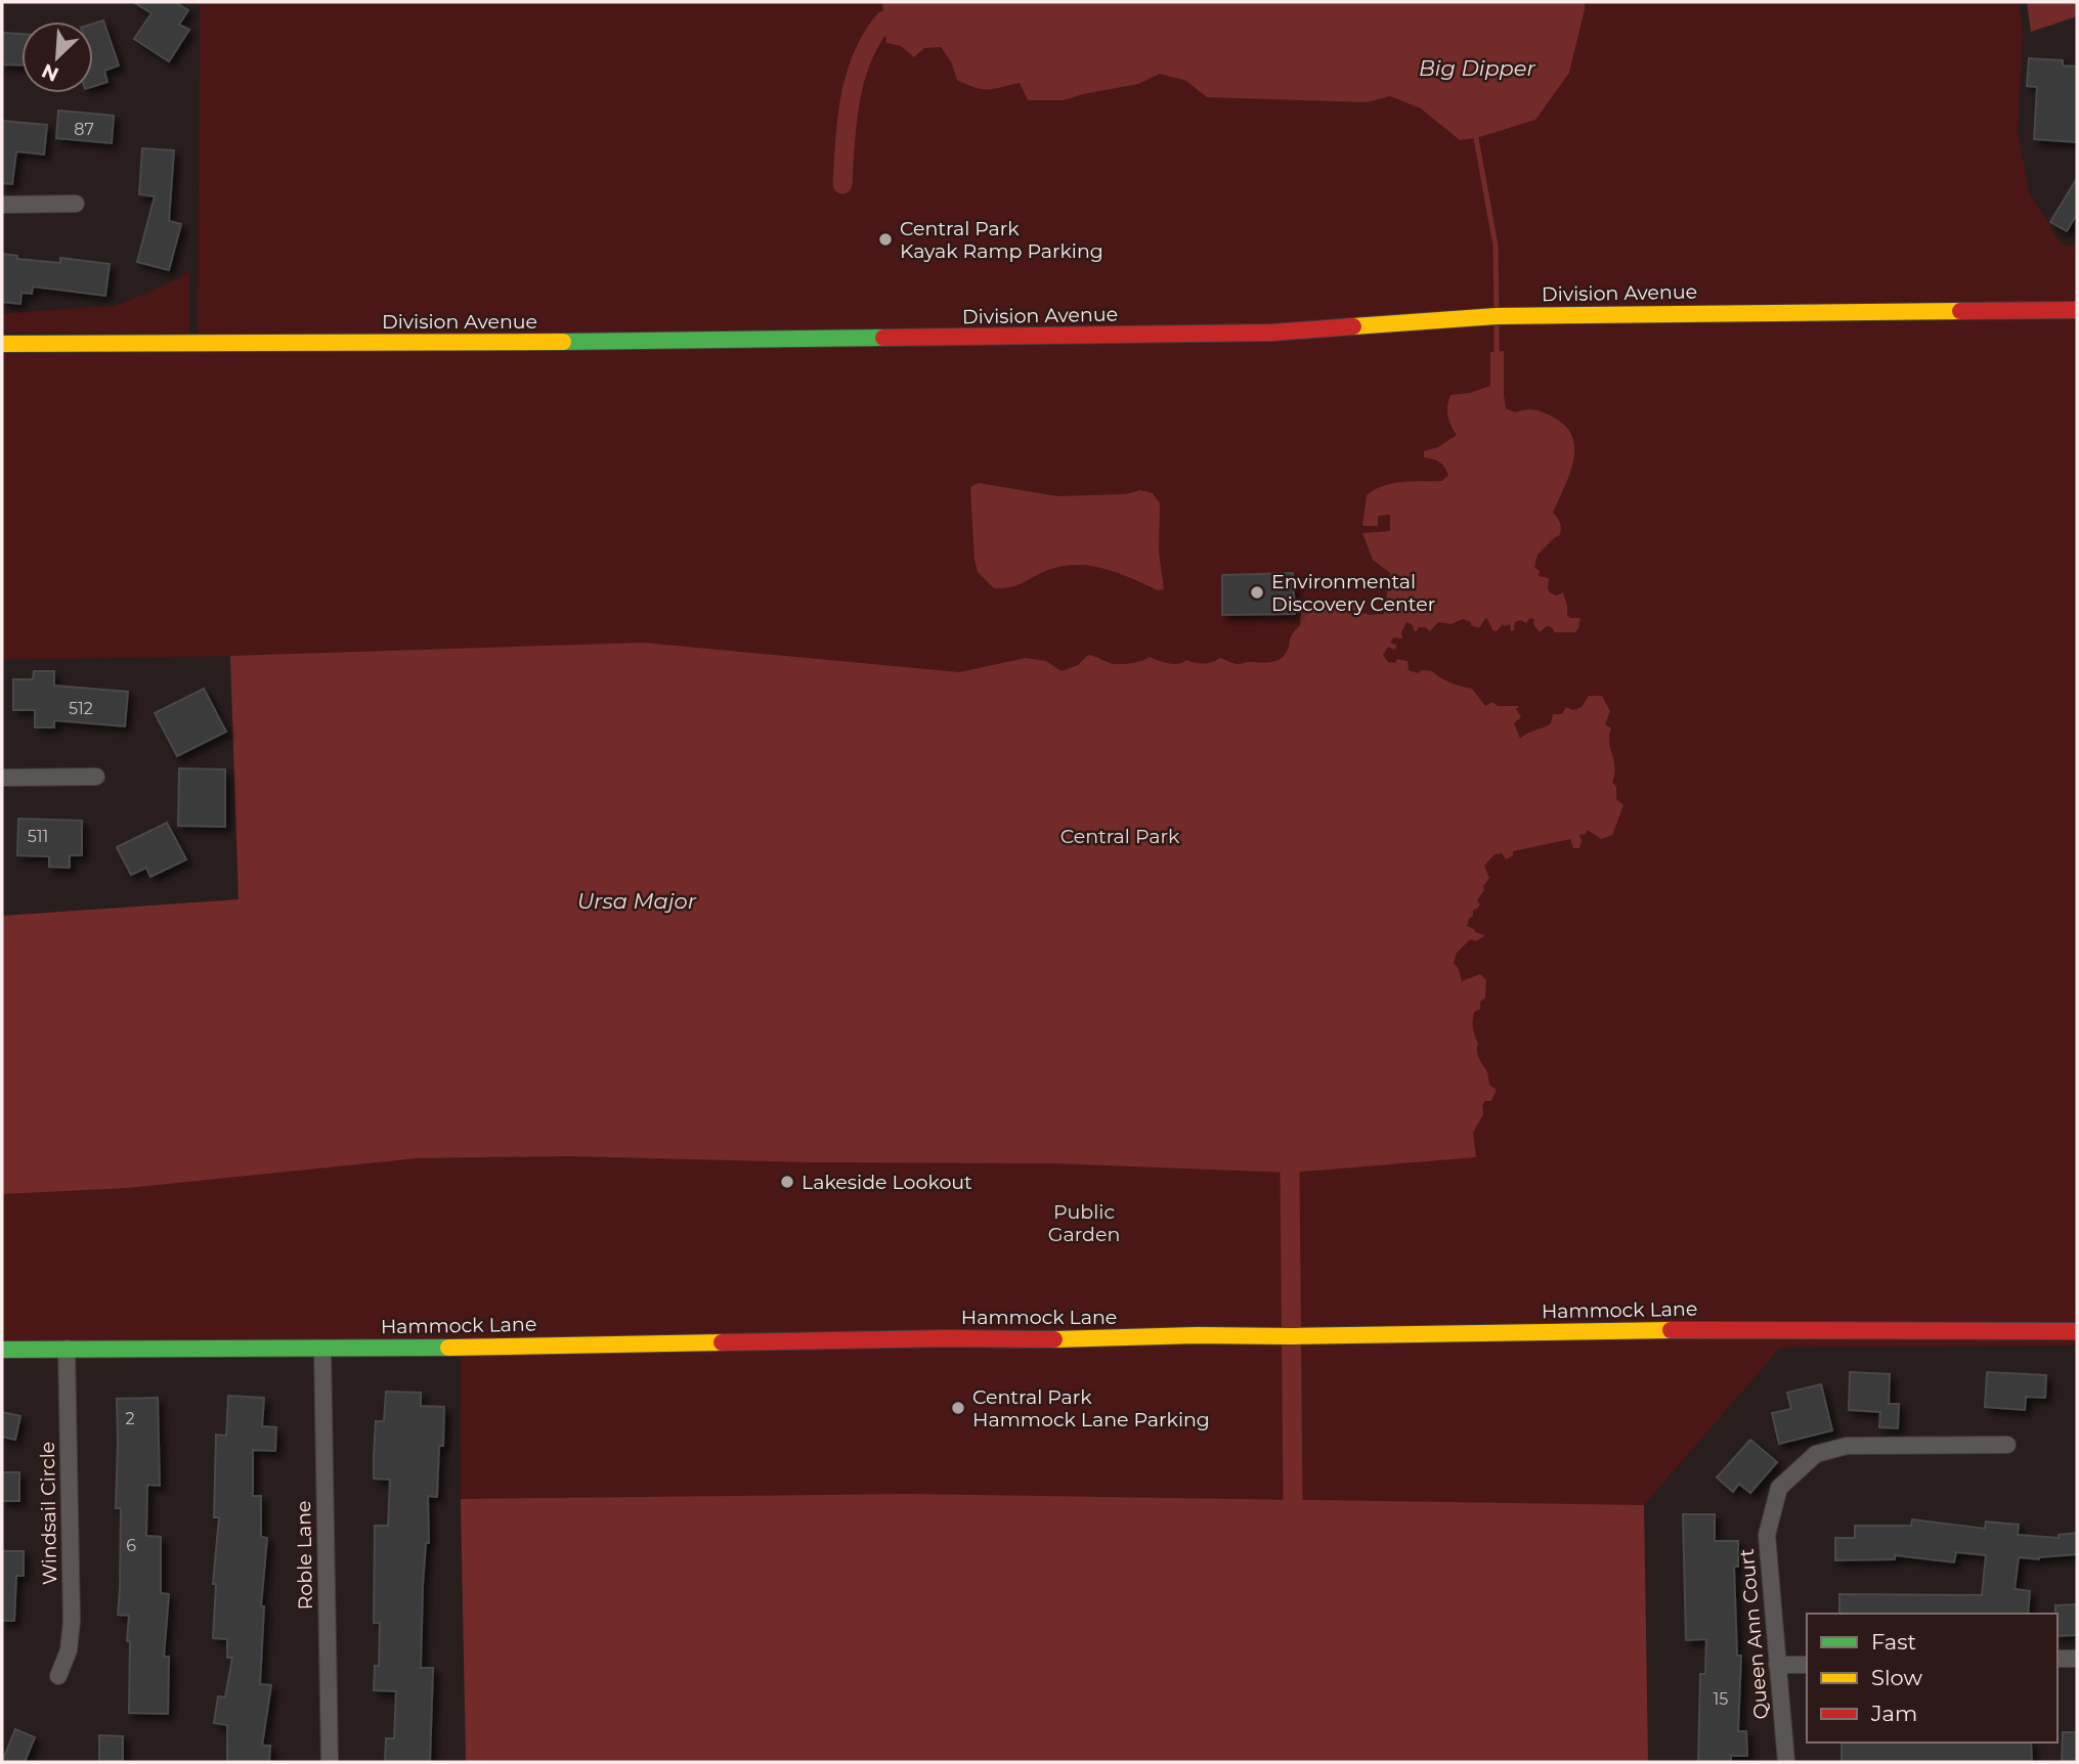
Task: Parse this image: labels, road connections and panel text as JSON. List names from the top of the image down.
{
  "streets": {
    "street": [
      "Division Avenue",
      "Hammock Lane",
      "Windsail Circle",
      "Roble Lane",
      "Queen Ann Court"
    ]
  },
  "crossings": [
    ["Hammock Lane", "Windsail Circle"],
    ["Hammock Lane", "Roble Lane"]
  ],
  "water": ["Big Dipper", "Ursa Major"],
  "parks": ["Central Park", "Public Garden"],
  "places": [
    "Central Park Kayak Ramp Parking",
    "Environmental Discovery Center",
    "Lakeside Lookout",
    "Central Park Hammock Lane Parking"
  ],
  "house_numbers": [
    "87",
    "512",
    "511",
    "2",
    "6",
    "15"
  ],
  "legend": ["Fast", "Slow", "Jam"],
  "north": "bottom left"
}
